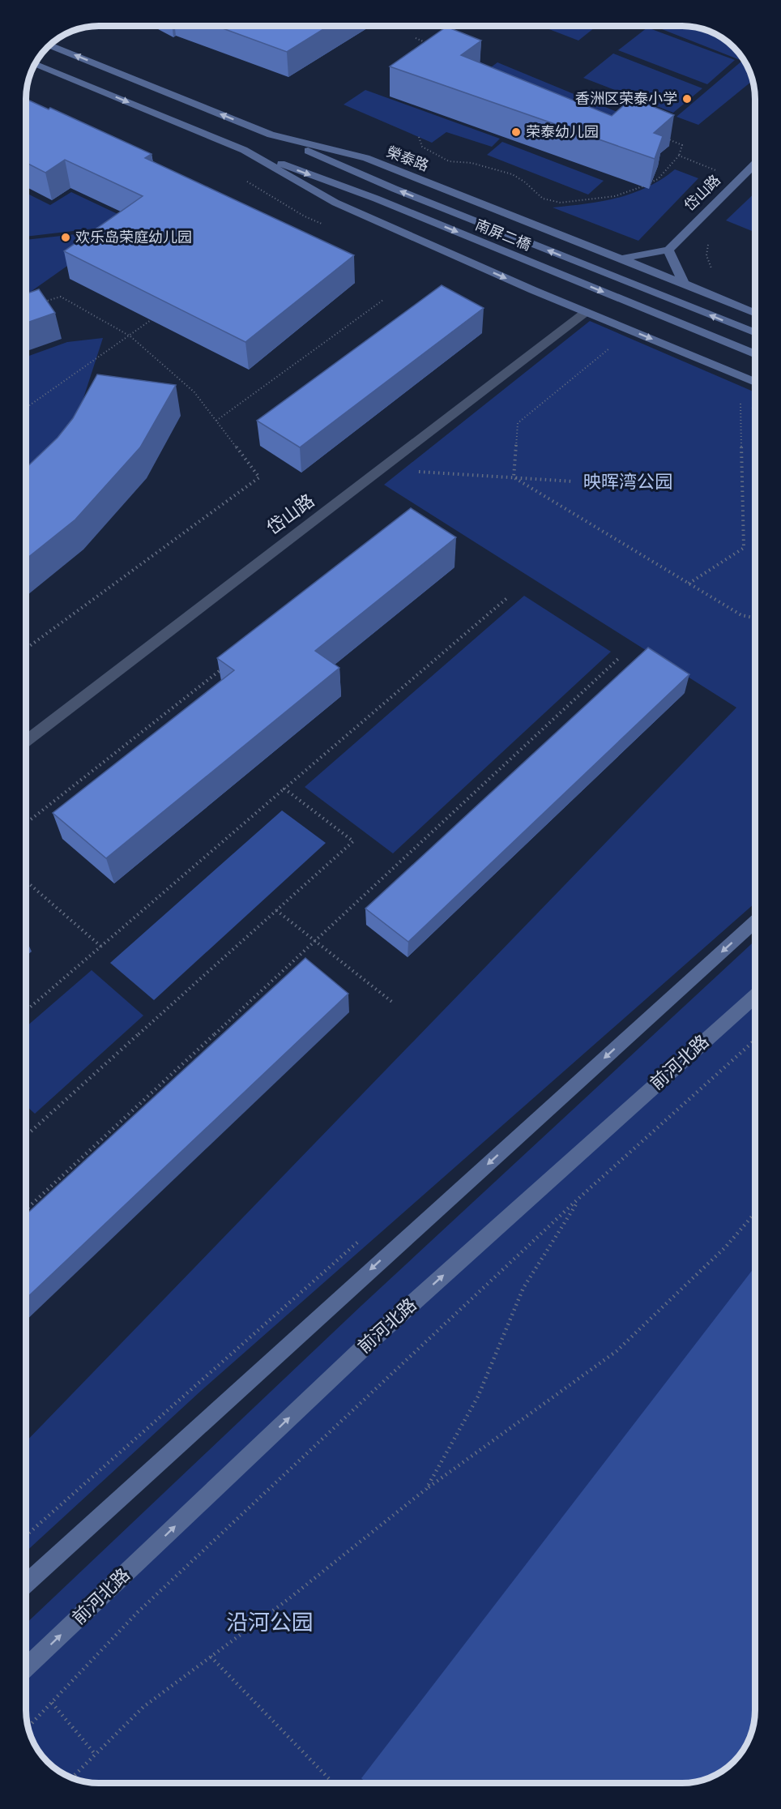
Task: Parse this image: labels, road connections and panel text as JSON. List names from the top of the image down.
{
  "streets": {
    "main road": [
      "榮泰路",
      "岱山路",
      "南屏二橋",
      "前河北路"
    ]
  },
  "crossings": [
    ["榮泰路", "南屏二橋"]
  ],
  "parks": ["映晖湾公园", "沿河公园"],
  "places": ["香洲区荣泰小学", "荣泰幼儿园", "欢乐岛荣庭幼儿园"]
}
